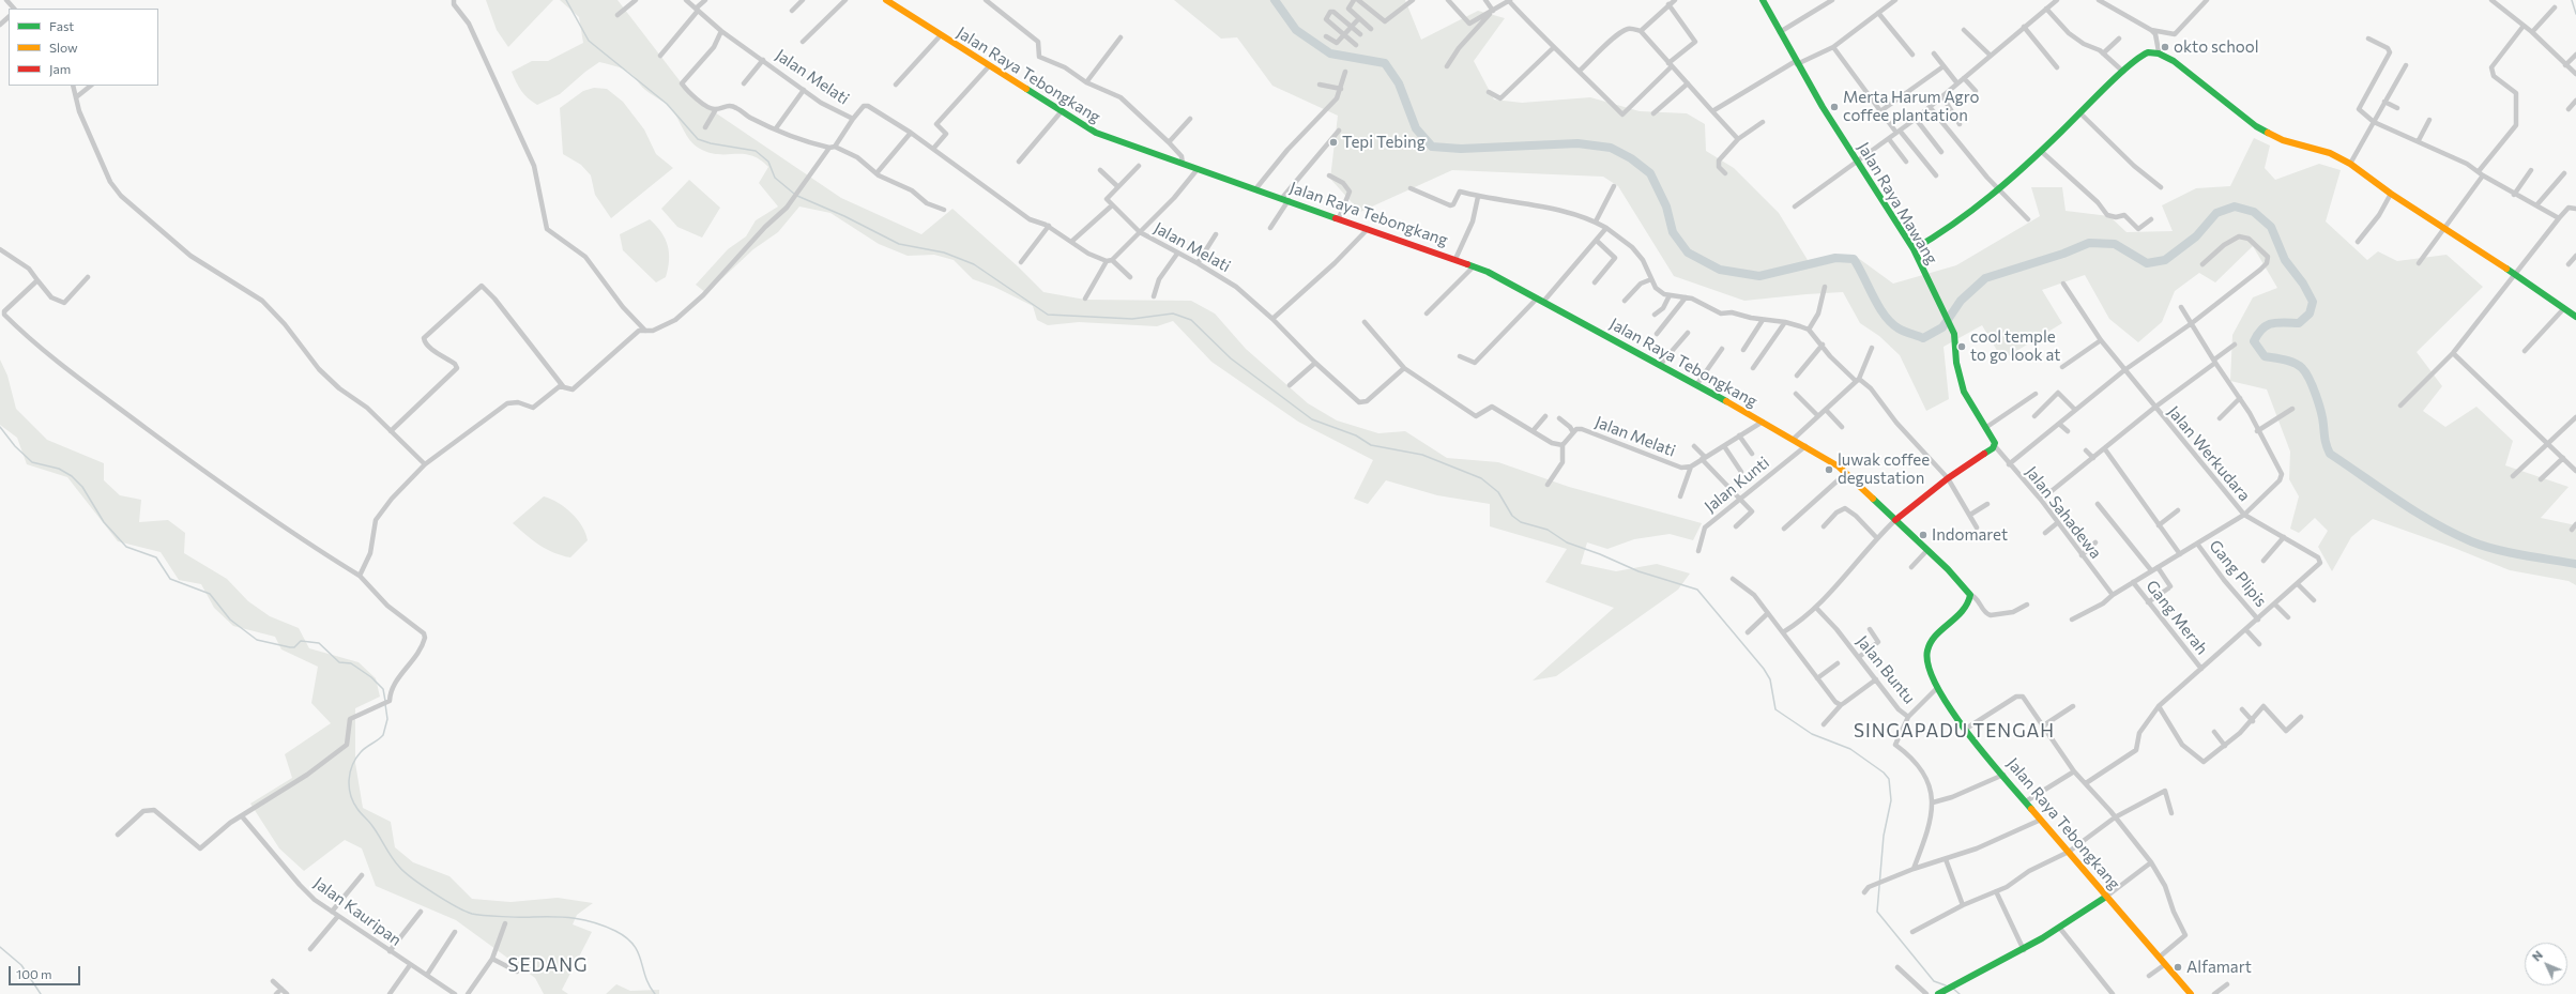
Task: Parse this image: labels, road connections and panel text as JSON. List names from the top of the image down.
{
  "streets": {
    "main road": ["Jalan Raya Tebongkang", "Jalan Raya Mawang"],
    "street": [
      "Jalan Melati",
      "Jalan Werkudara",
      "Jalan Kunti",
      "Jalan Sahadewa",
      "Gang Plipis",
      "Gang Merah",
      "Jalan Buntu",
      "Jalan Kauripan"
    ]
  },
  "crossings": [
    ["Jalan Raya Tebongkang", "Jalan Kunti"],
    ["Jalan Raya Tebongkang", "Jalan Buntu"],
    ["Jalan Raya Mawang", "Jalan Sahadewa"]
  ],
  "districts": ["SINGAPADU TENGAH", "SEDANG"],
  "places": [
    "okto school",
    "Merta Harum Agro coffee plantation",
    "Tepi Tebing",
    "cool temple to go look at",
    "luwak coffee degustation",
    "Indomaret",
    "Alfamart"
  ],
  "legend": ["Fast", "Slow", "Jam"],
  "scale_bar": "100 m",
  "north": "top left"
}
